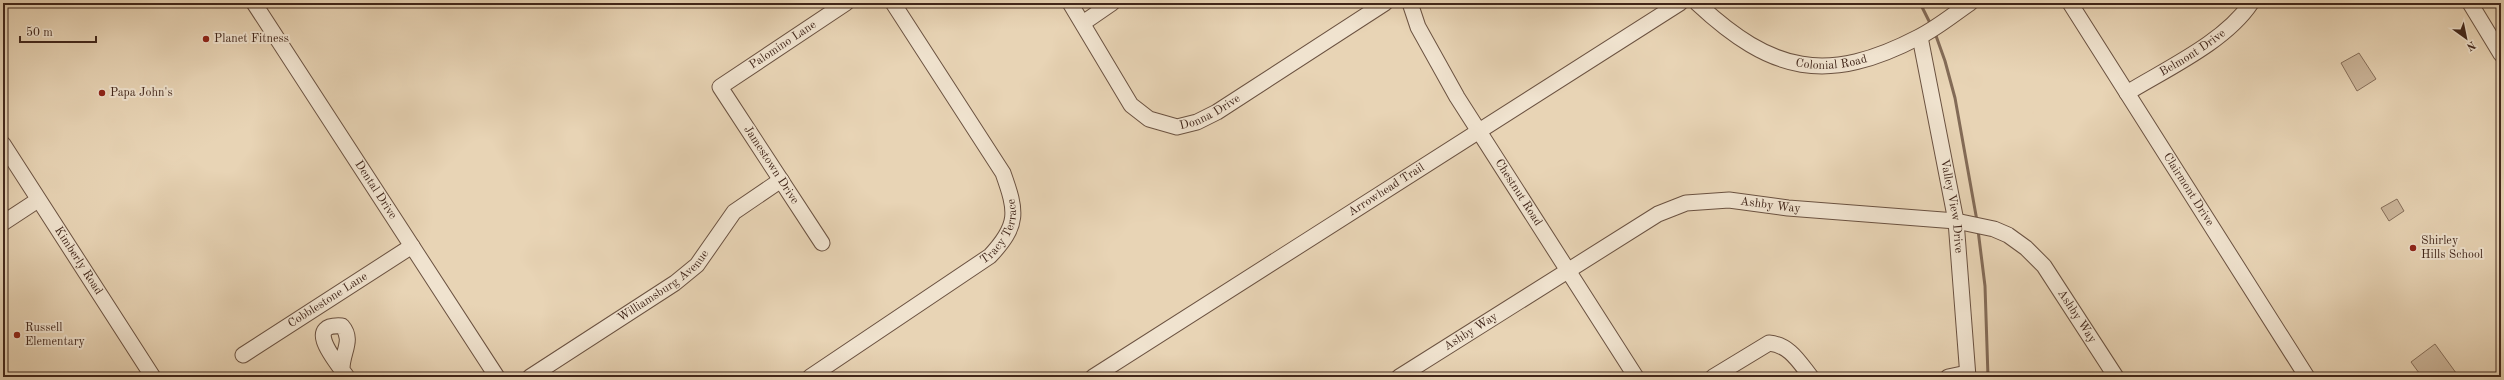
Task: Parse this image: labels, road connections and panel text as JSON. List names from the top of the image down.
{
  "streets": {
    "street": [
      "Palomino Lane",
      "Belmont Drive",
      "Colonial Road",
      "Donna Drive",
      "Jamestown Drive",
      "Dental Drive",
      "Arrowhead Trail",
      "Clairmont Drive",
      "Chestnut Road",
      "Ashby Way",
      "Valley View Drive",
      "Tracy Terrace",
      "Kimberly Road",
      "Williamsburg Avenue",
      "Cobblestone Lane"
    ]
  },
  "crossings": [
    ["Palomino Lane", "Jamestown Drive"],
    ["Belmont Drive", "Clairmont Drive"],
    ["Colonial Road", "Valley View Drive"],
    ["Jamestown Drive", "Williamsburg Avenue"],
    ["Dental Drive", "Cobblestone Lane"],
    ["Arrowhead Trail", "Chestnut Road"],
    ["Chestnut Road", "Ashby Way"],
    ["Ashby Way", "Valley View Drive"]
  ],
  "places": [
    "Planet Fitness",
    "Papa John's",
    "Shirley Hills School",
    "Russell Elementary"
  ],
  "scale_bar": "50 m",
  "north": "bottom right"
}
